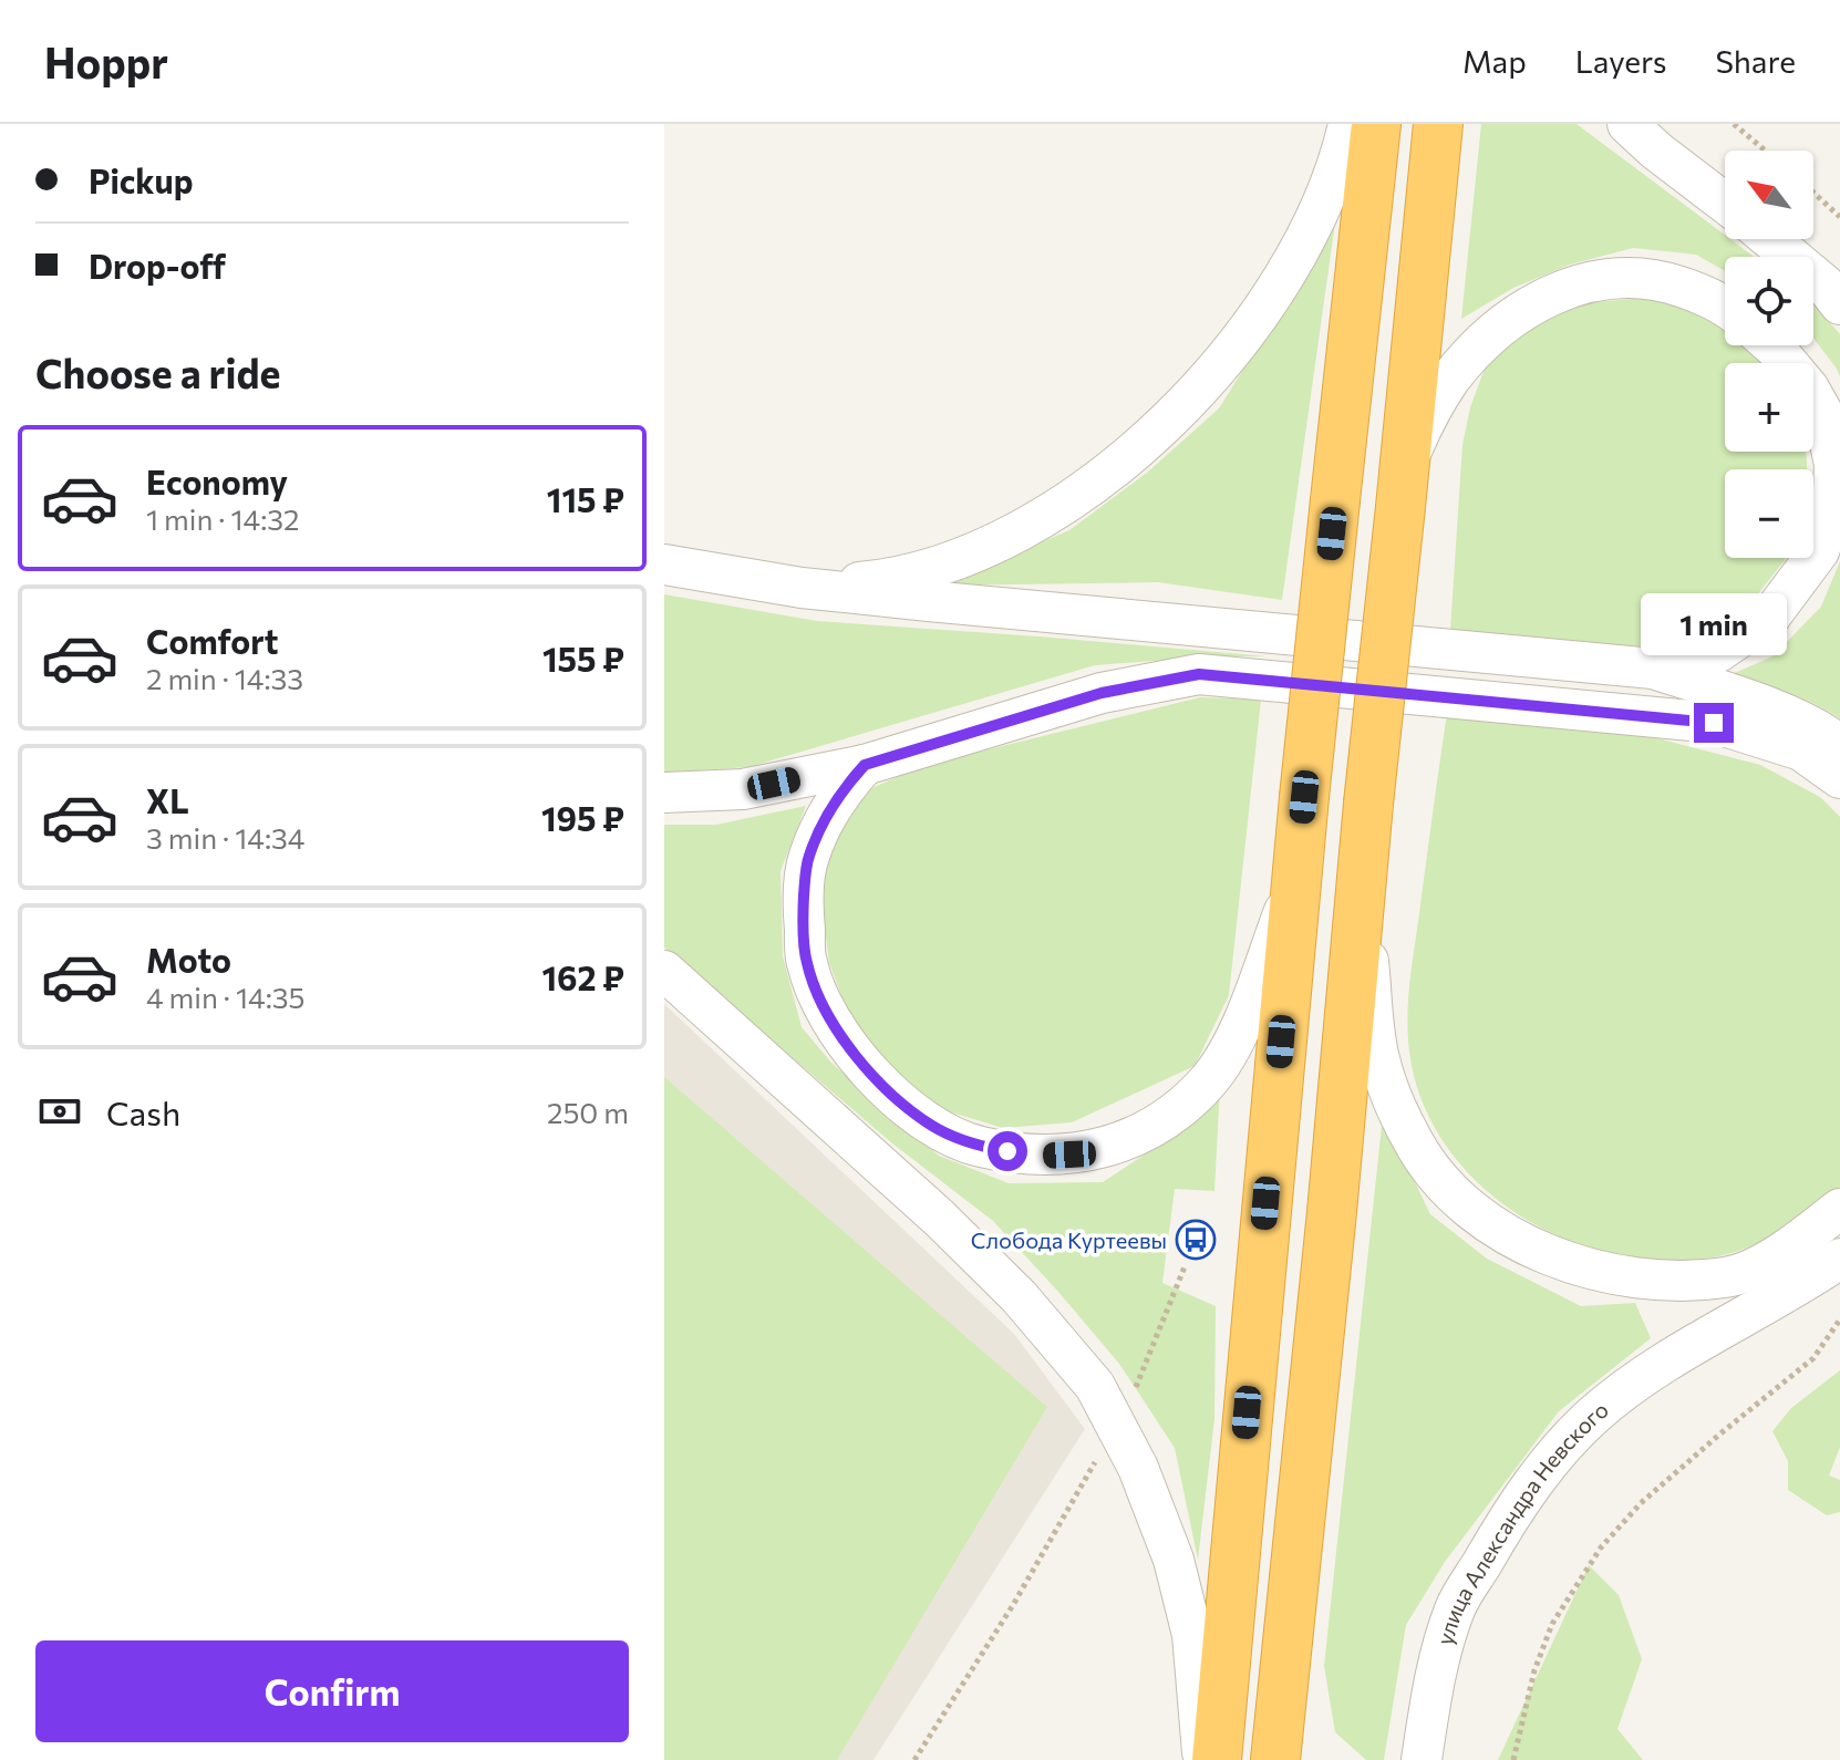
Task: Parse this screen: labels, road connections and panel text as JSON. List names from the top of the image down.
{
  "streets": {
    "street": ["улица Александра Невского"]
  },
  "places": {
    "bus stop": ["Слобода Куртеевы"]
  },
  "north": "top left",
  "page": {
    "header": "Hoppr",
    "nav": ["Map", "Layers", "Share"],
    "banner": ["Pickup", "Drop-off"],
    "map_buttons": ["+", "−"],
    "heading": "Choose a ride",
    "list": [
      {
        "name": "Economy",
        "note": "1 min · 14:32",
        "value": "115 ₽"
      },
      {
        "name": "Comfort",
        "note": "2 min · 14:33",
        "value": "155 ₽"
      },
      {
        "name": "XL",
        "note": "3 min · 14:34",
        "value": "195 ₽"
      },
      {
        "name": "Moto",
        "note": "4 min · 14:35",
        "value": "162 ₽"
      }
    ],
    "bubble": "1 min",
    "pay": ["Cash", "250 m"],
    "buttons": "Confirm"
  }
}
